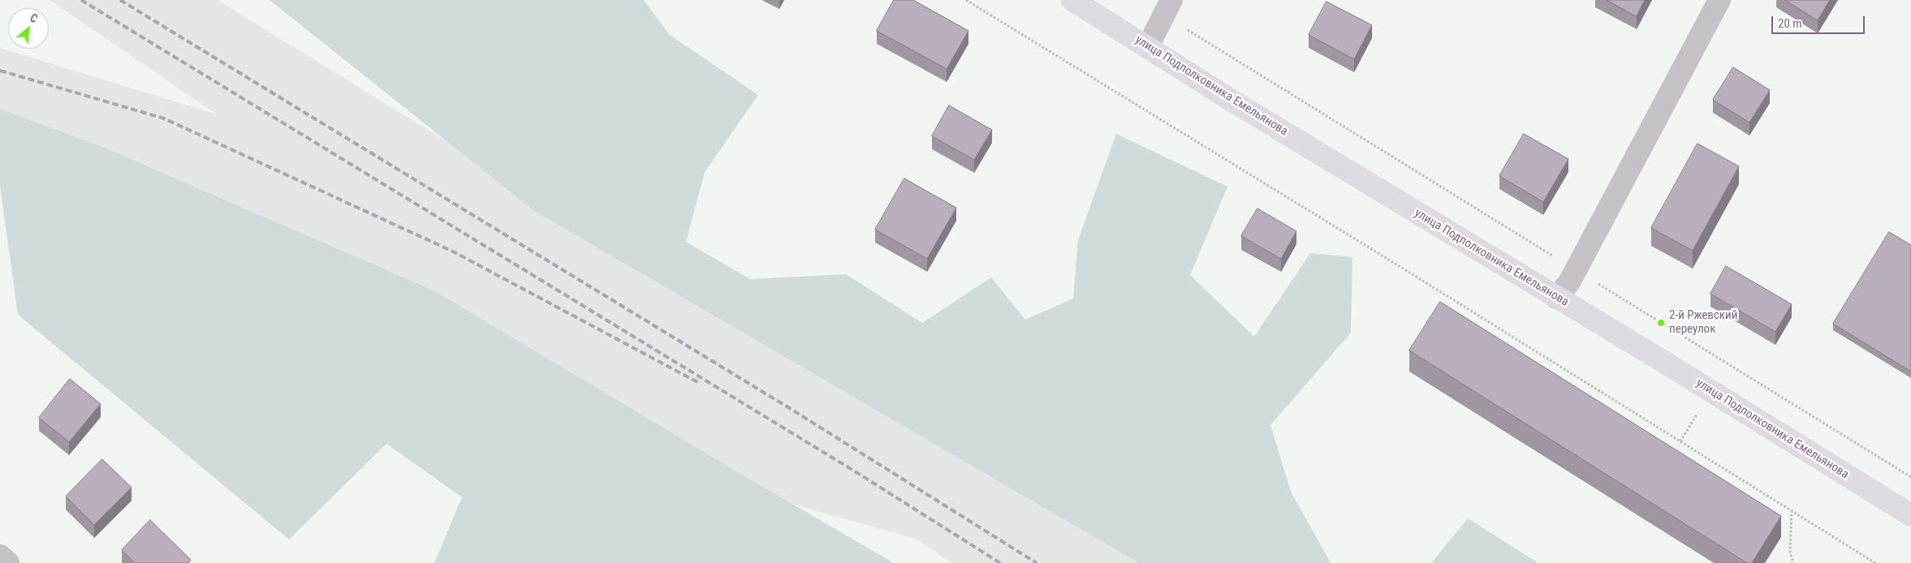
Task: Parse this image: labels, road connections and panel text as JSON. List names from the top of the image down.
{
  "streets": {
    "main road": ["улица Подполковника Емельянова"]
  },
  "places": ["2-й Ржевский переулок"],
  "scale_bar": "20 m",
  "north": "top right"
}
